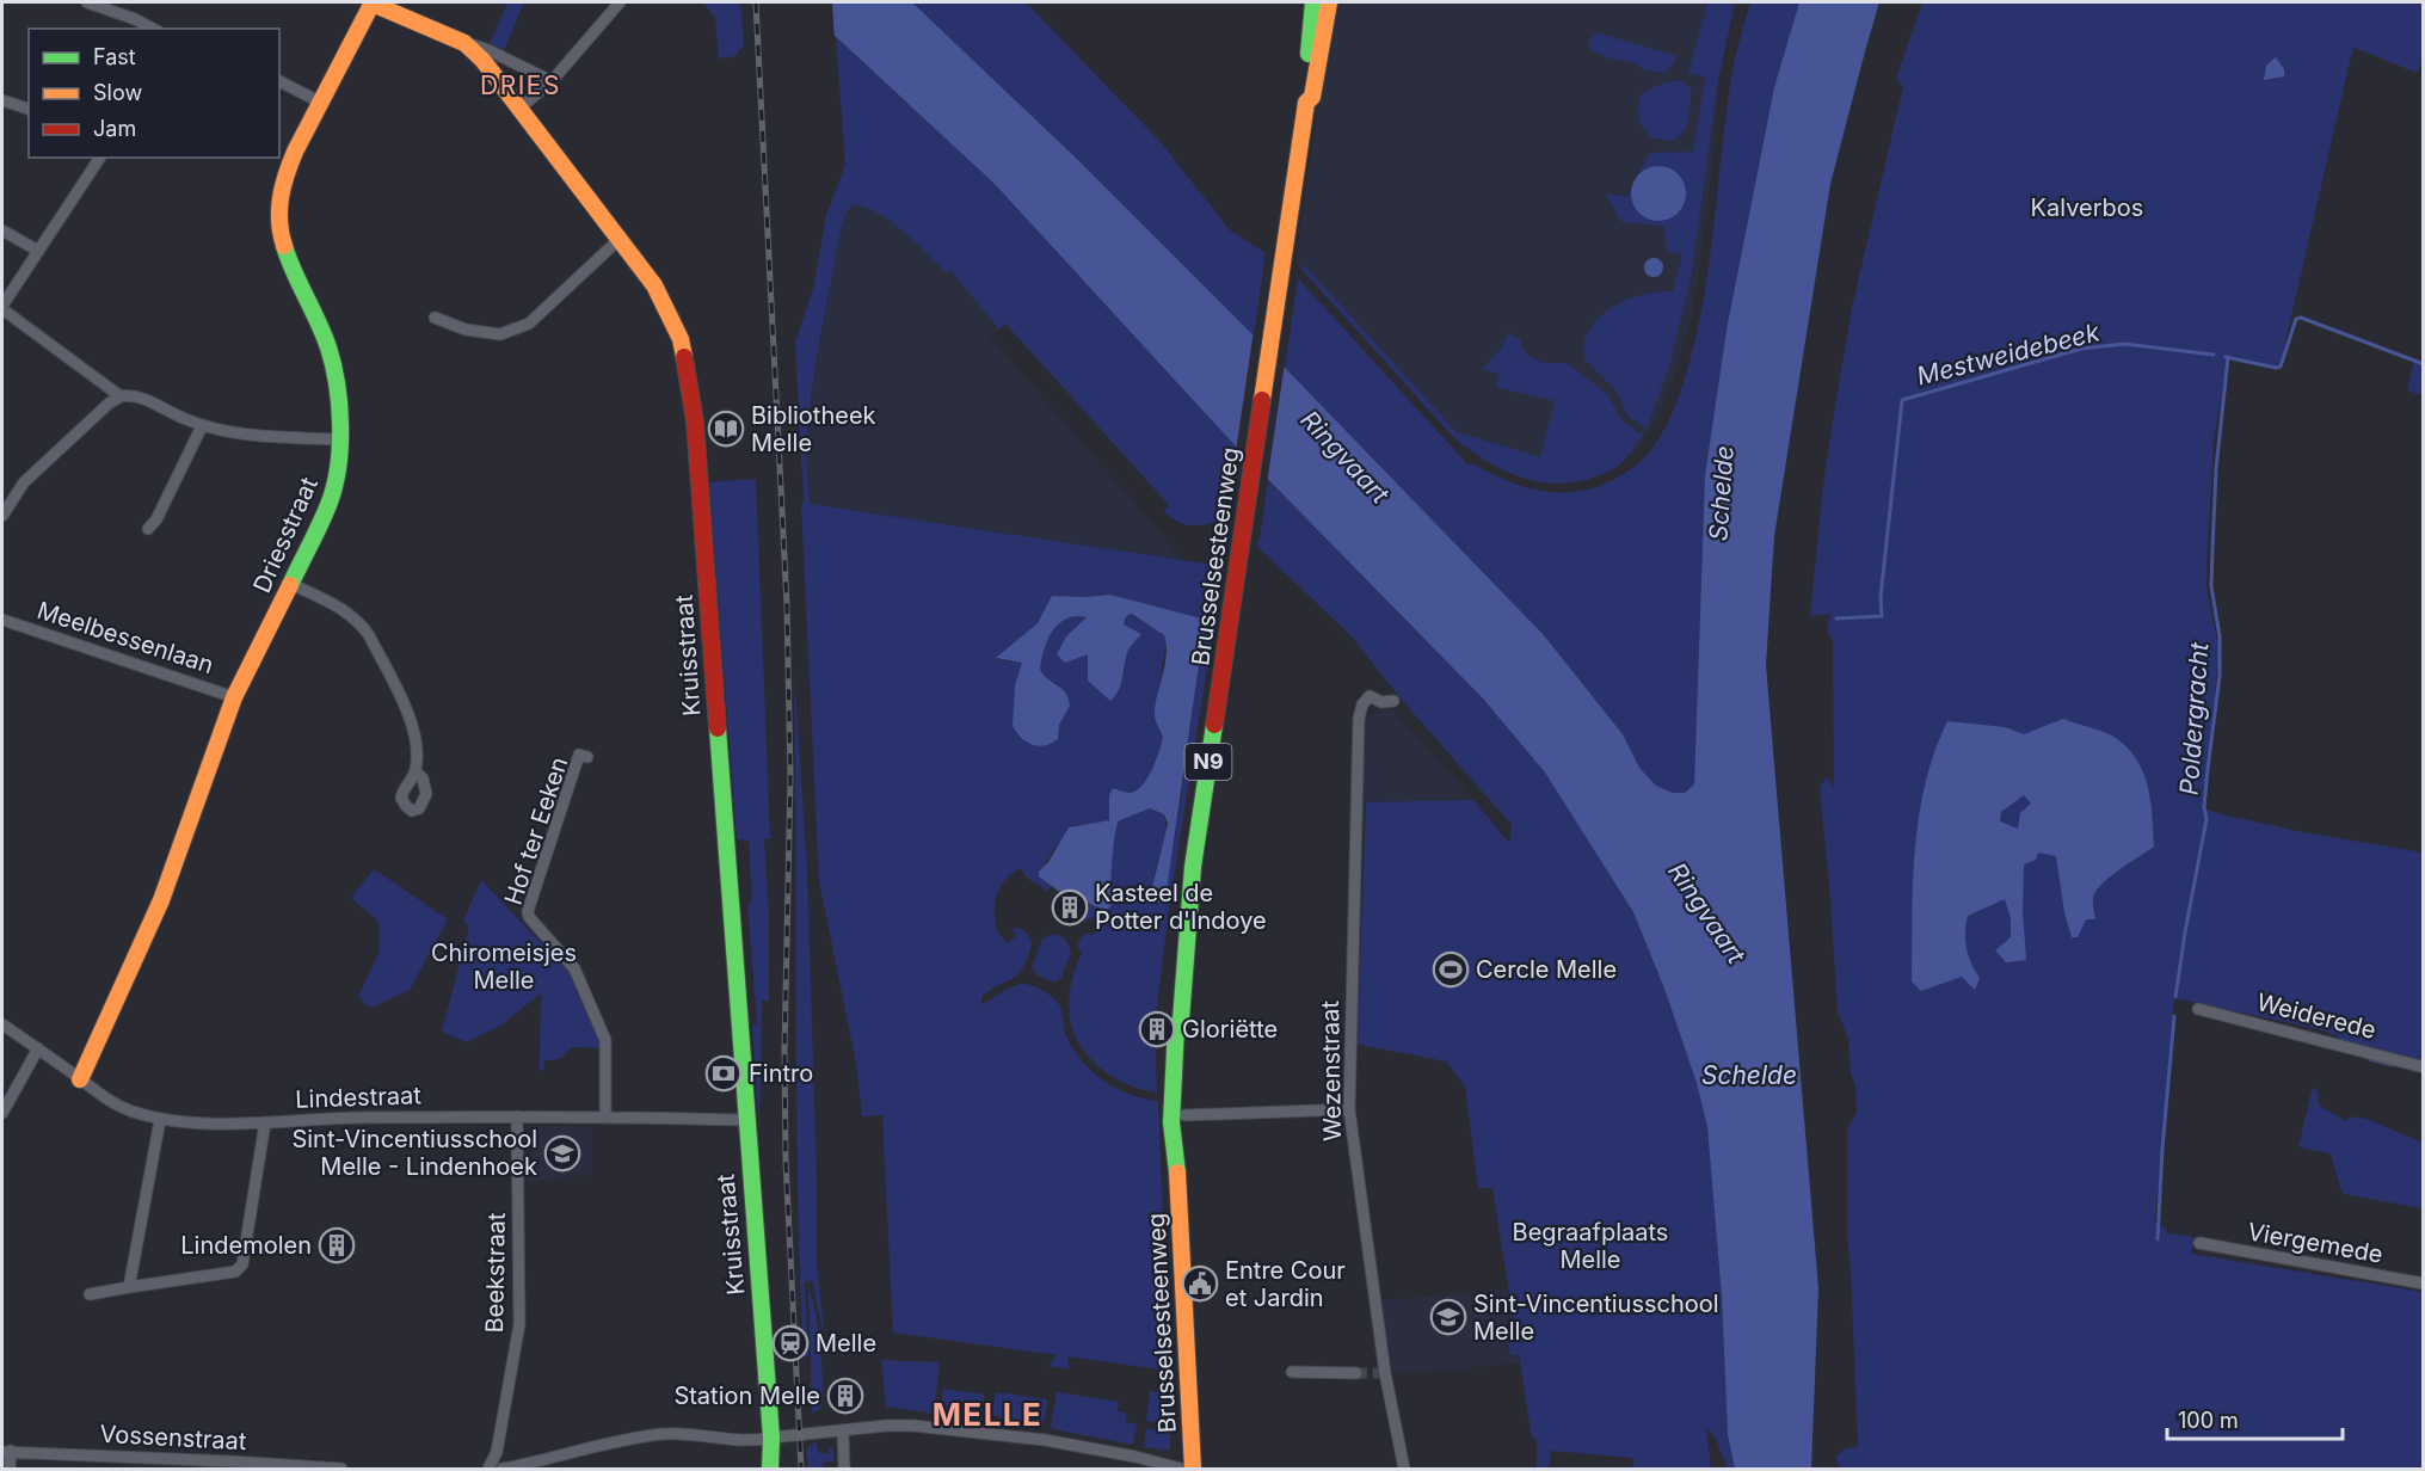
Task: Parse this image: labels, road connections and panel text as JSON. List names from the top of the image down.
{
  "streets": {
    "street": [
      "Driesstraat",
      "Brusselsesteenweg",
      "Meelbessenlaan",
      "Kruisstraat",
      "N9",
      "Hof ter Eeken",
      "Weiderede",
      "Wezenstraat",
      "Lindestraat",
      "Viergemede",
      "Beekstraat",
      "Vossenstraat"
    ]
  },
  "crossings": [
    ["Driesstraat", "Meelbessenlaan"],
    ["Driesstraat", "Kruisstraat"],
    ["Driesstraat", "Lindestraat"],
    ["Kruisstraat", "Lindestraat"],
    ["Hof ter Eeken", "Lindestraat"],
    ["Lindestraat", "Beekstraat"]
  ],
  "districts": ["DRIES", "MELLE"],
  "water": [
    "Mestweidebeek",
    "Ringvaart",
    "Schelde",
    "Poldergracht"
  ],
  "parks": ["Kalverbos", "Chiromeisjes Melle", "Begraafplaats Melle"],
  "places": {
    "library": ["Bibliotheek Melle"],
    "building": [
      "Kasteel de Potter d'Indoye",
      "Gloriëtte",
      "Lindemolen",
      "Station Melle"
    ],
    "sports": ["Cercle Melle"],
    "bank": ["Fintro"],
    "school or university": ["Sint-Vincentiusschool Melle - Lindenhoek", "Sint-Vincentiusschool Melle"],
    "public building": ["Entre Cour et Jardin"],
    "station": ["Melle"]
  },
  "legend": ["Fast", "Slow", "Jam"],
  "scale_bar": "100 m"
}
